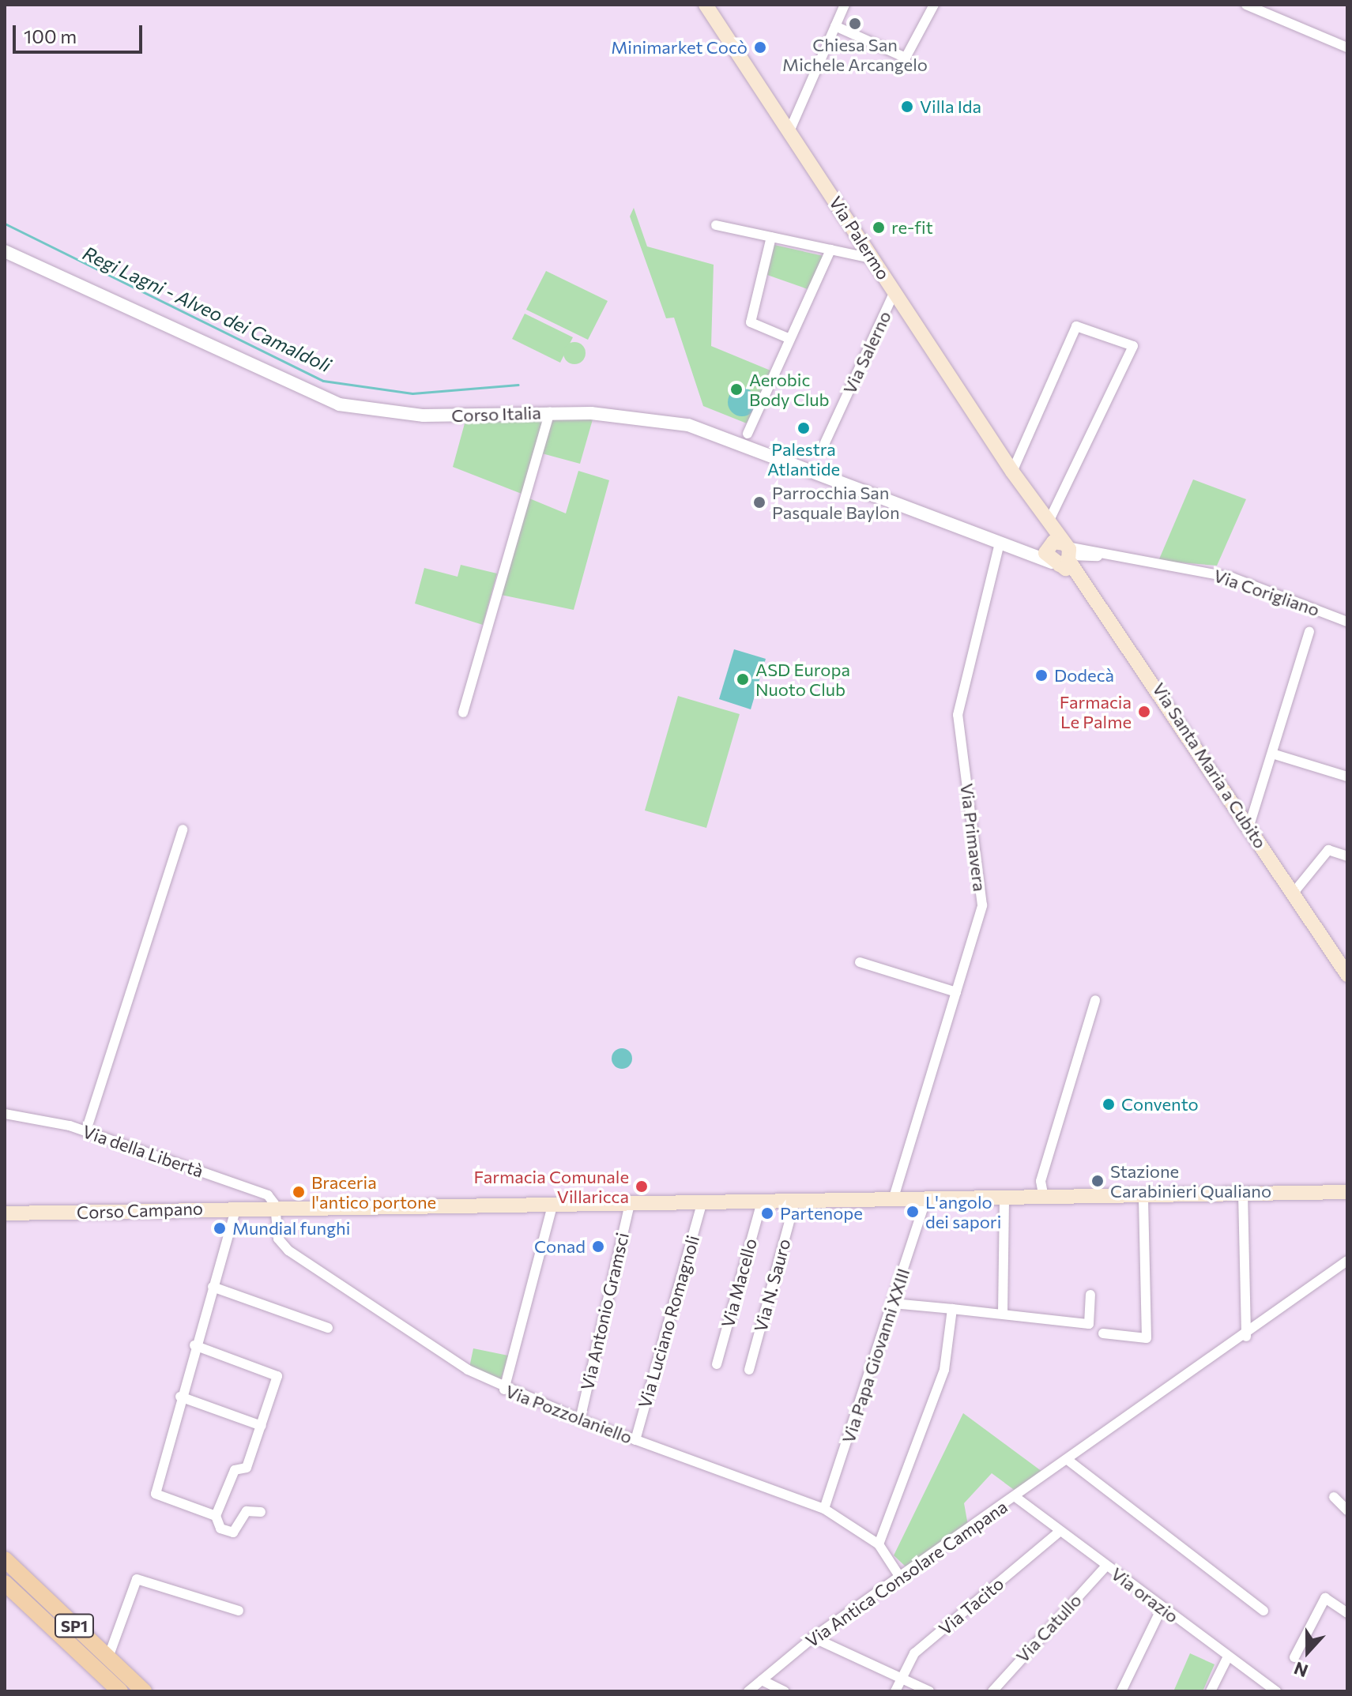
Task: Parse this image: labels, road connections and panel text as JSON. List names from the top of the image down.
{
  "streets": {
    "main road": [
      "Via Palermo",
      "Via Santa Maria a Cubito",
      "Corso Campano",
      "SP1"
    ],
    "street": [
      "Via Salerno",
      "Corso Italia",
      "Via Corigliano",
      "Via Primavera",
      "Via della Libertà",
      "Via Macello",
      "Via N. Sauro",
      "Via Antonio Gramsci",
      "Via Luciano Romagnoli",
      "Via Papa Giovanni XXIII",
      "Via Pozzolaniello",
      "Via Antica Consolare Campana",
      "Via orazio",
      "Via Tacito",
      "Via Catullo"
    ]
  },
  "crossings": [
    ["Via Palermo", "Via Salerno"],
    ["Via Palermo", "Corso Italia"],
    ["Via Palermo", "Via Corigliano"],
    ["Via Palermo", "Via Santa Maria a Cubito"],
    ["Corso Italia", "Via Corigliano"],
    ["Corso Italia", "Via Santa Maria a Cubito"],
    ["Corso Italia", "Via Primavera"],
    ["Via Corigliano", "Via Santa Maria a Cubito"],
    ["Via Primavera", "Corso Campano"],
    ["Via della Libertà", "Corso Campano"],
    ["Via della Libertà", "Via Pozzolaniello"],
    ["Corso Campano", "Via Macello"],
    ["Corso Campano", "Via N. Sauro"],
    ["Corso Campano", "Via Antonio Gramsci"],
    ["Corso Campano", "Via Luciano Romagnoli"],
    ["Corso Campano", "Via Papa Giovanni XXIII"],
    ["Corso Campano", "Via Pozzolaniello"],
    ["Via Antonio Gramsci", "Via Pozzolaniello"],
    ["Via Luciano Romagnoli", "Via Pozzolaniello"],
    ["Via Papa Giovanni XXIII", "Via Pozzolaniello"],
    ["Via Pozzolaniello", "Via Antica Consolare Campana"],
    ["Via Antica Consolare Campana", "Via orazio"],
    ["Via orazio", "Via Tacito"],
    ["Via orazio", "Via Catullo"]
  ],
  "water": ["Regi Lagni - Alveo dei Camaldoli"],
  "places": [
    "Chiesa San Michele Arcangelo",
    "Minimarket Cocò",
    "Villa Ida",
    "re-fit",
    "Aerobic Body Club",
    "Palestra Atlantide",
    "Parrocchia San Pasquale Baylon",
    "Dodecà",
    "ASD Europa Nuoto Club",
    "Farmacia Le Palme",
    "Convento",
    "Stazione Carabinieri Qualiano",
    "Farmacia Comunale Villaricca",
    "Braceria l'antico portone",
    "L'angolo dei sapori",
    "Partenope",
    "Mundial funghi",
    "Conad"
  ],
  "scale_bar": "100 m",
  "north": "bottom"
}
